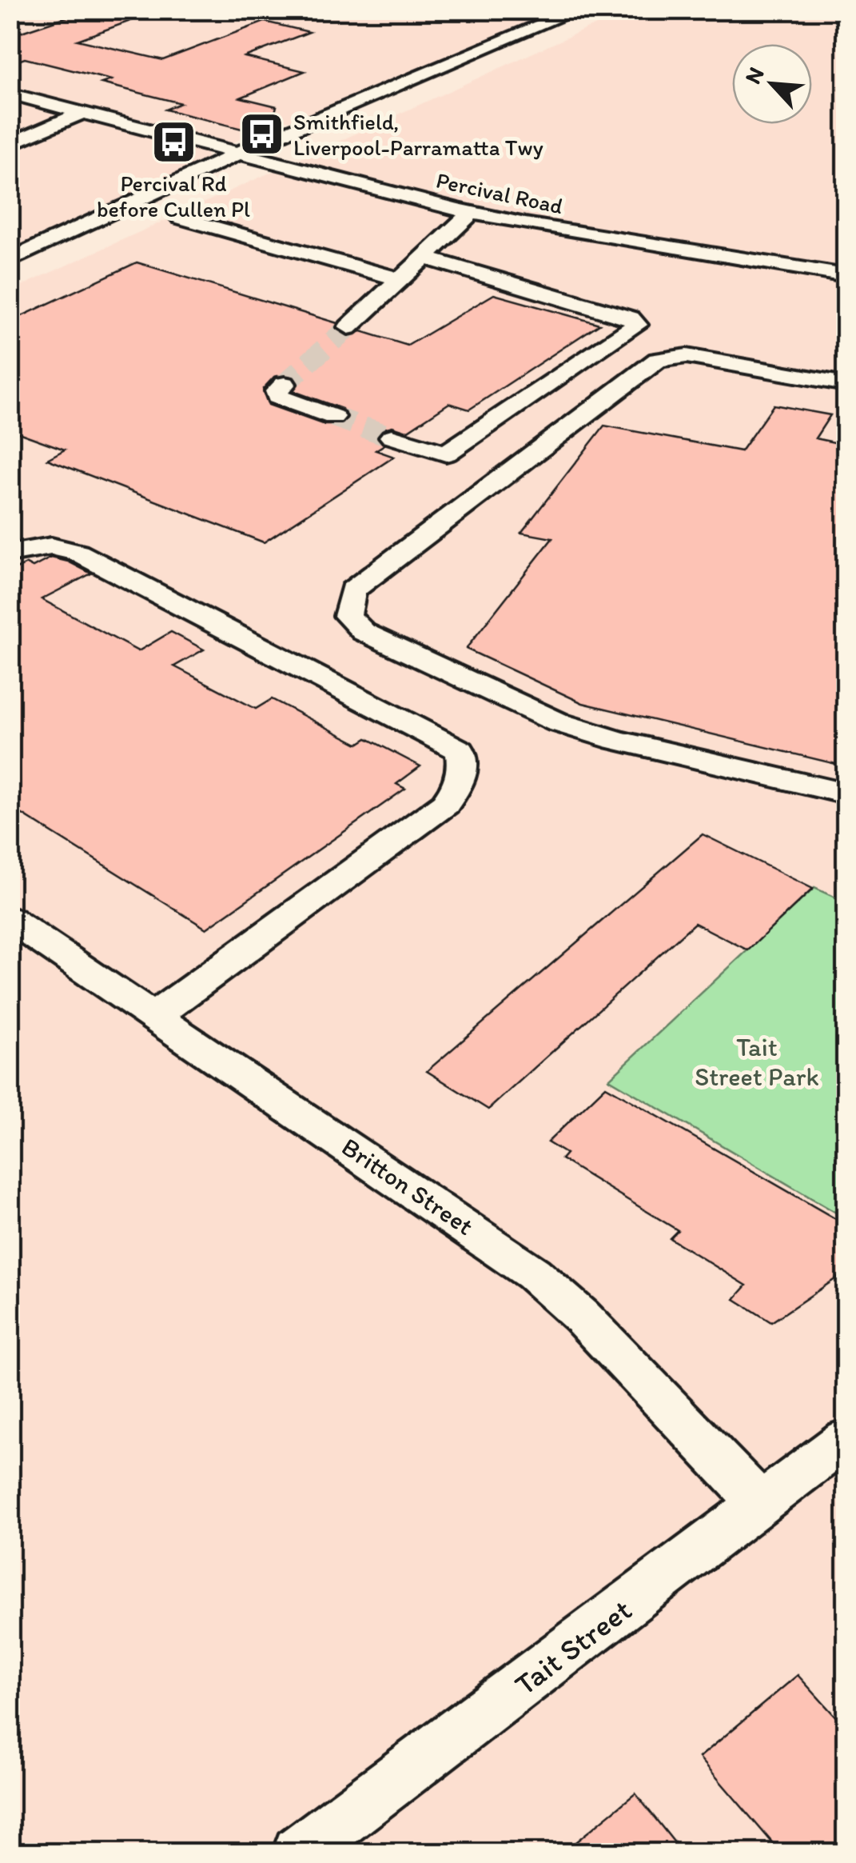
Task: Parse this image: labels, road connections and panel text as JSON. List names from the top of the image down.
{
  "streets": {
    "street": ["Percival Road", "Britton Street", "Tait Street"]
  },
  "crossings": [
    ["Britton Street", "Tait Street"]
  ],
  "parks": ["Tait Street Park"],
  "places": {
    "bus stop": ["Smithfield, Liverpool-Parramatta Twy", "Percival Rd before Cullen Pl"]
  },
  "north": "top left"
}
